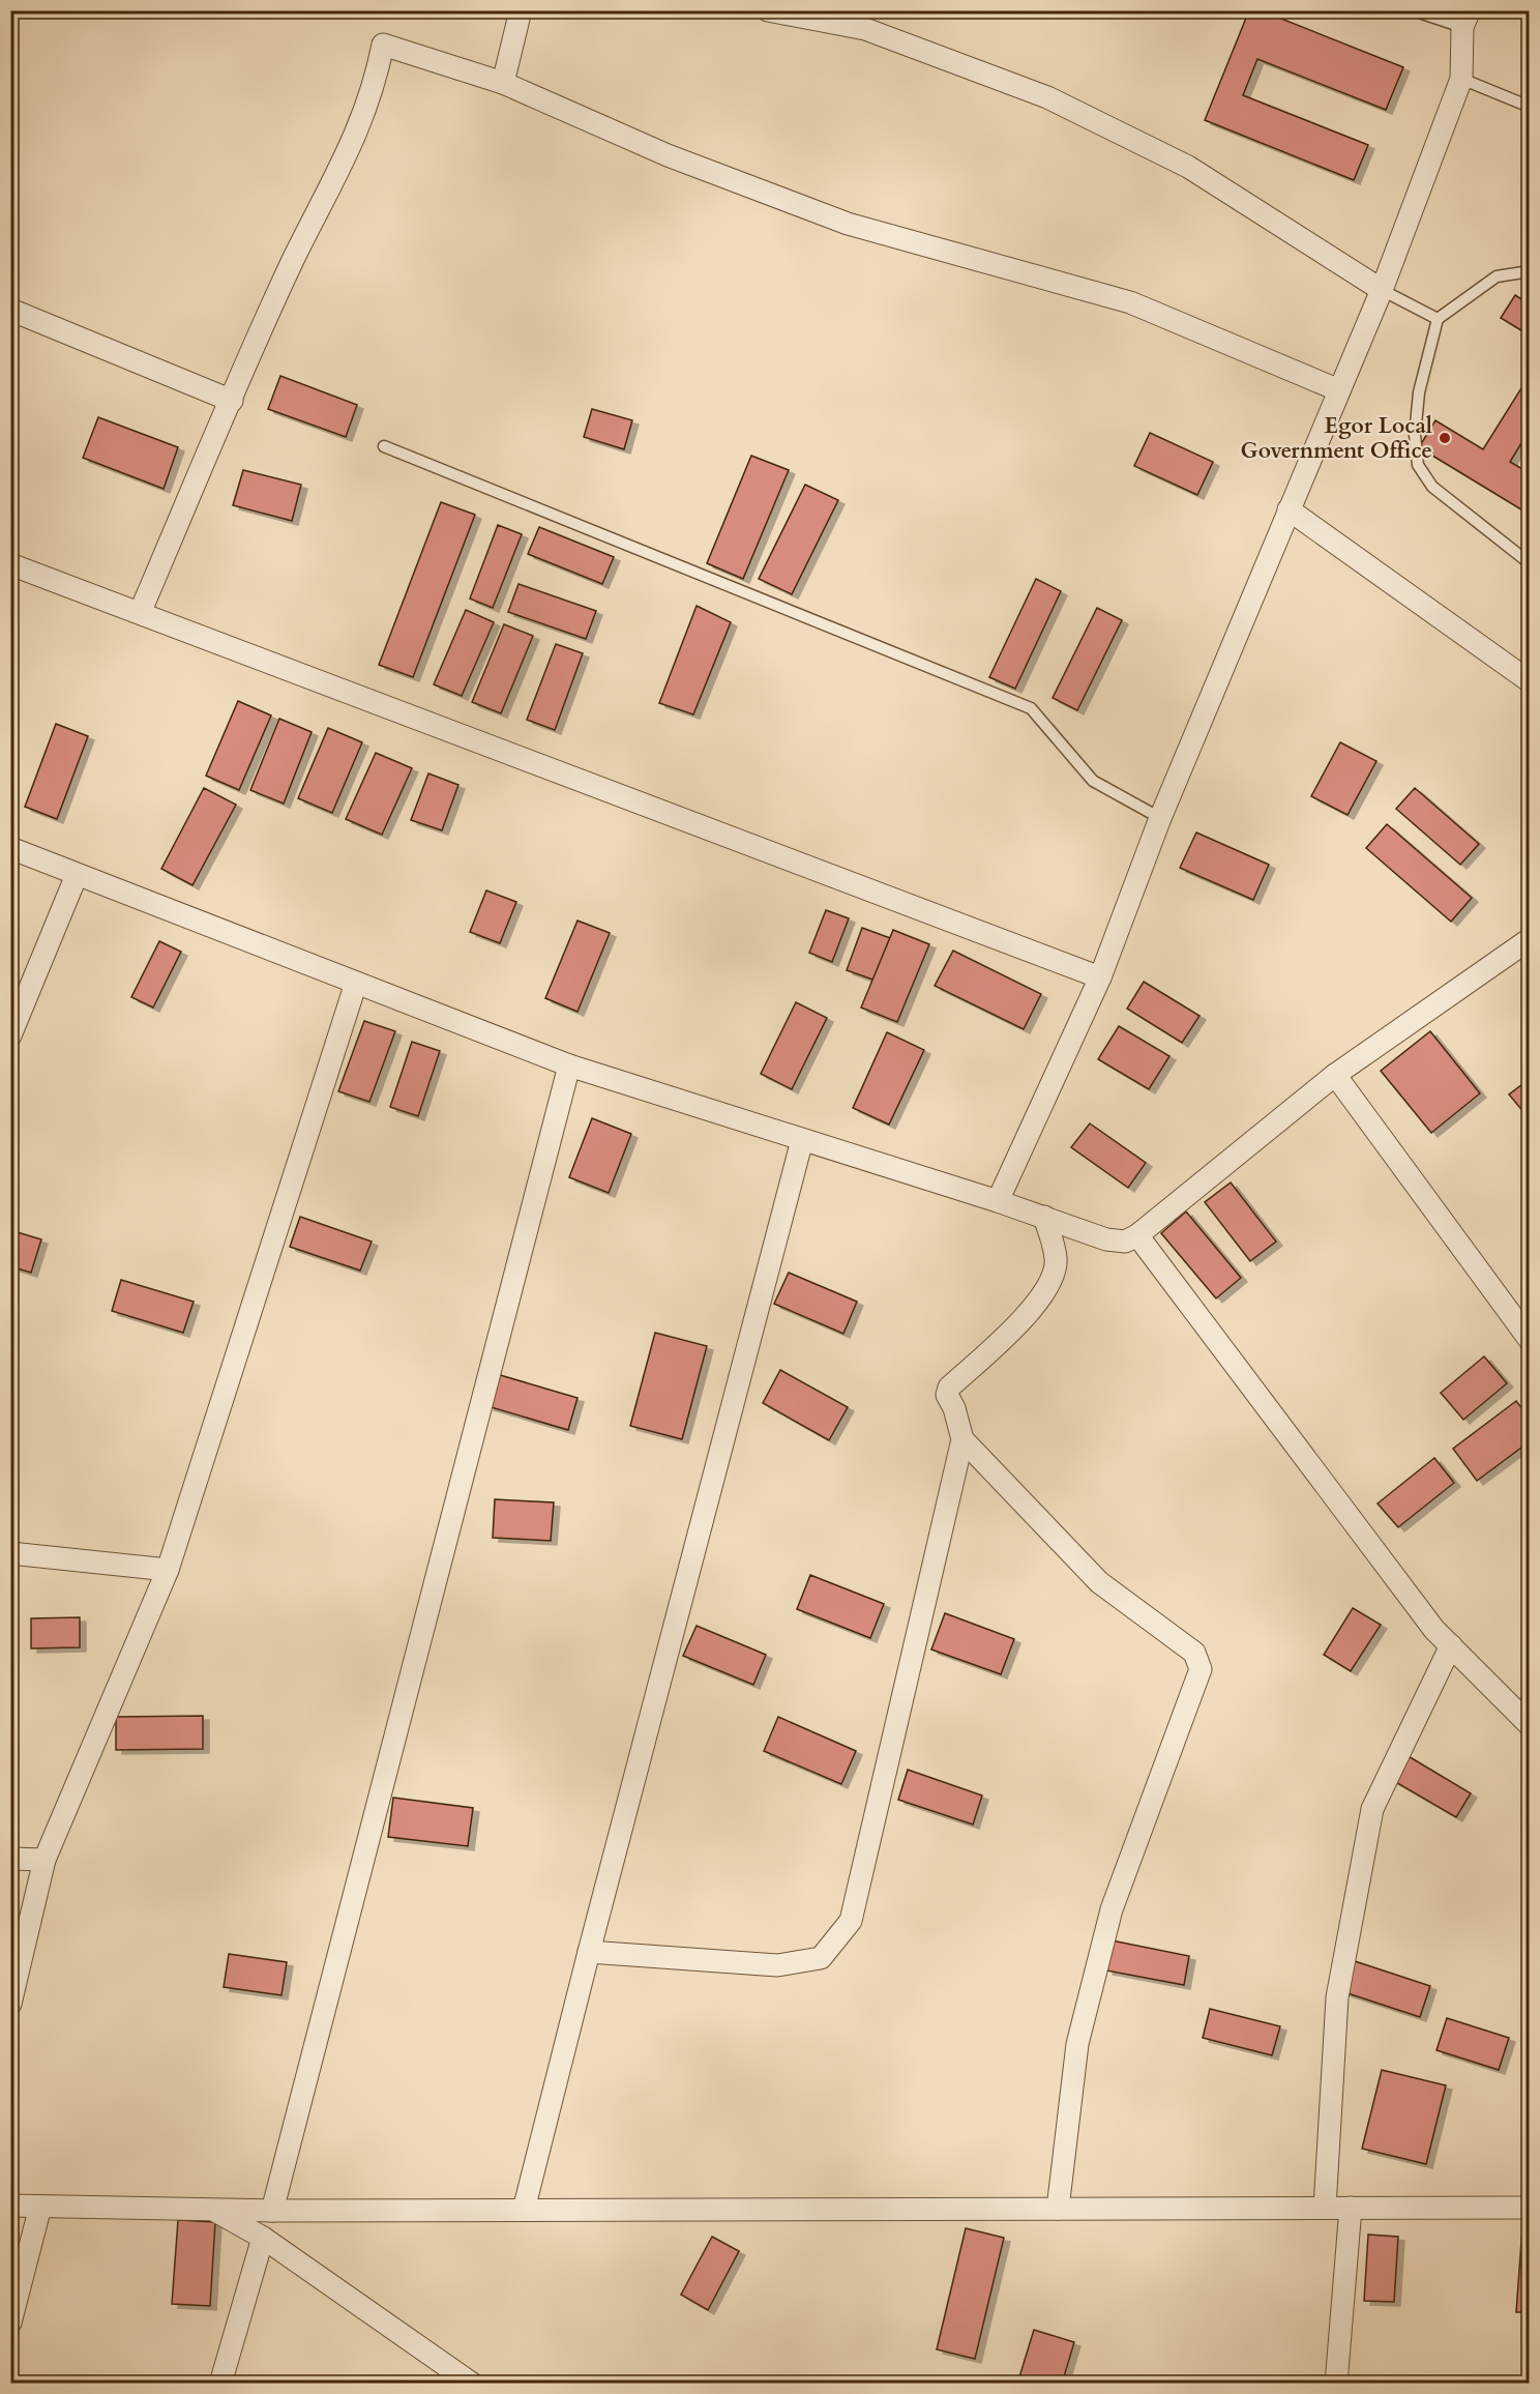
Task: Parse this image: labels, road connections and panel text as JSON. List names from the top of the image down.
{
  "places": ["Egor Local Government Office"]
}
